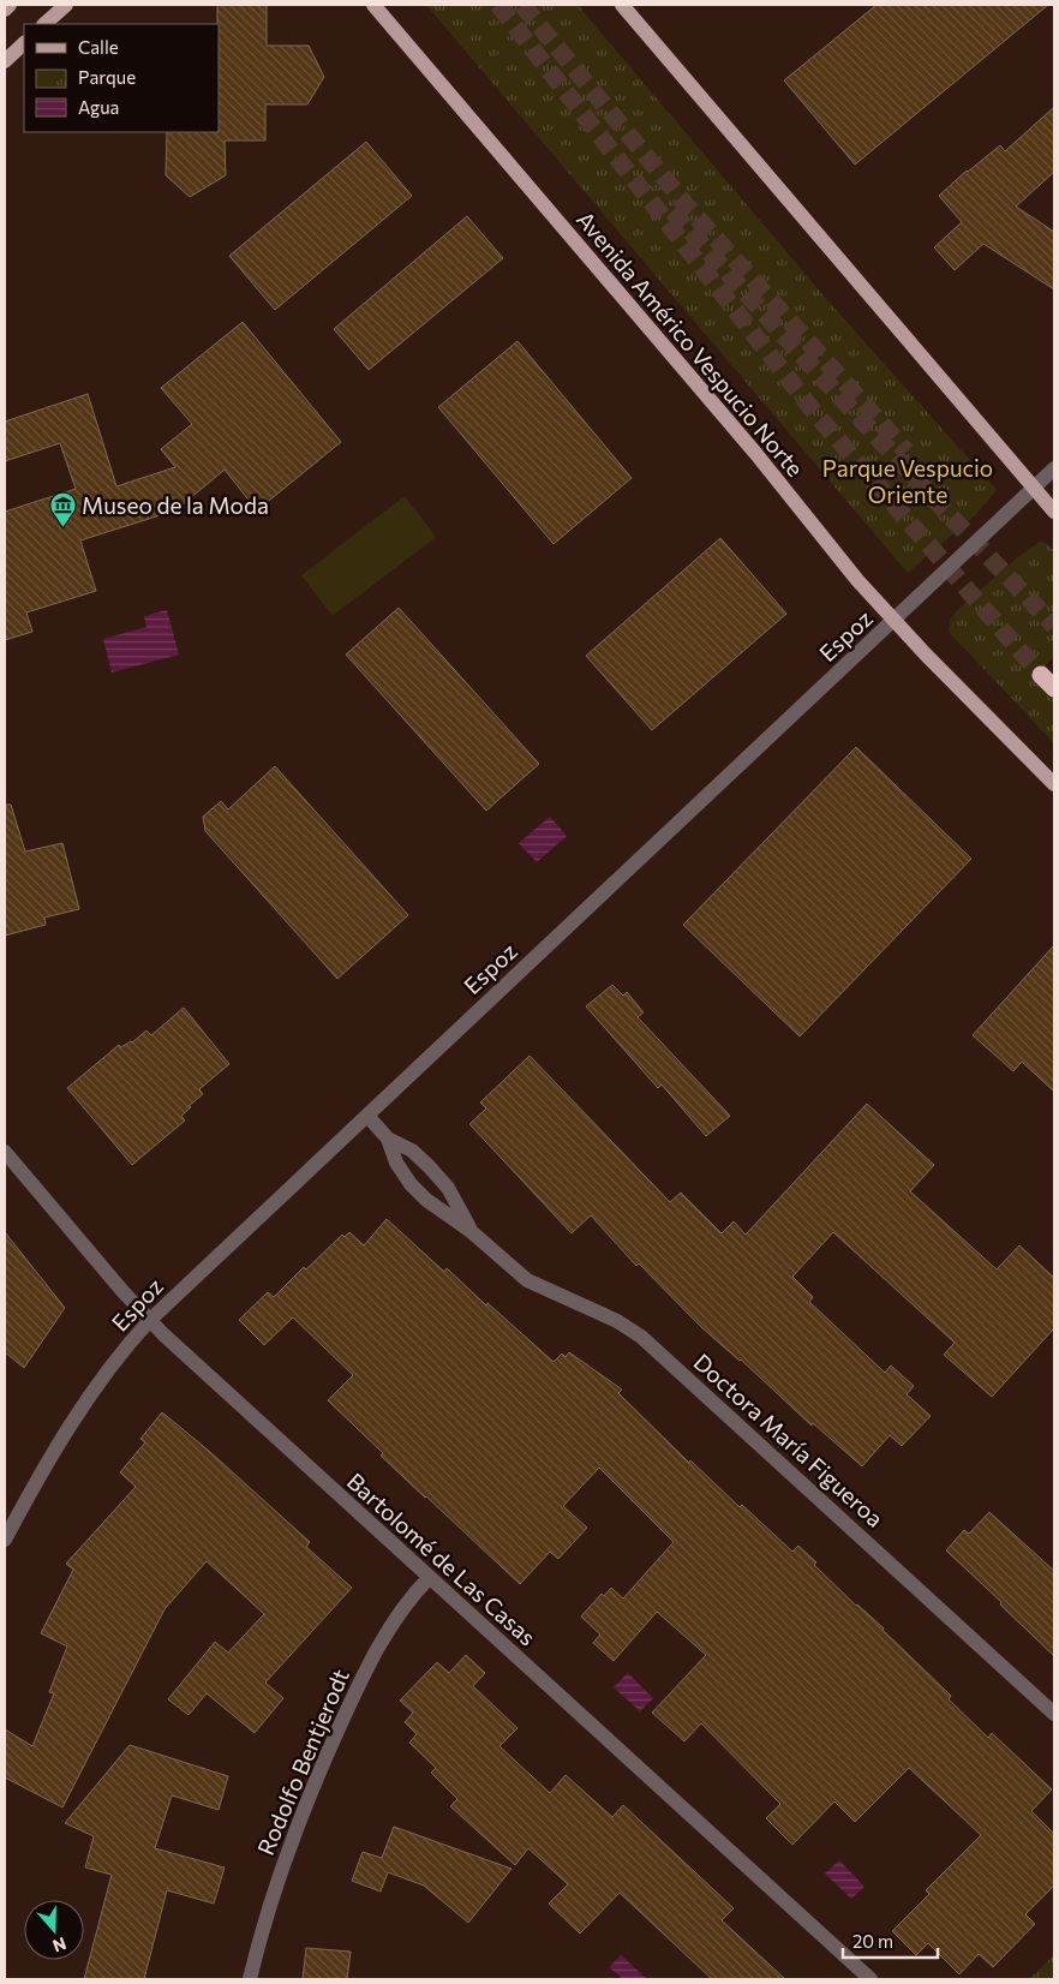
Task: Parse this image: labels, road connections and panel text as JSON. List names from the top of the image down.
{
  "streets": {
    "main road": ["Avenida Américo Vespucio Norte"],
    "street": [
      "Espoz",
      "Doctora María Figueroa",
      "Bartolomé de Las Casas",
      "Rodolfo Bentjerodt"
    ]
  },
  "crossings": [
    ["Avenida Américo Vespucio Norte", "Espoz"],
    ["Espoz", "Doctora María Figueroa"],
    ["Espoz", "Bartolomé de Las Casas"],
    ["Bartolomé de Las Casas", "Rodolfo Bentjerodt"]
  ],
  "parks": ["Parque Vespucio Oriente"],
  "places": {
    "museum": ["Museo de la Moda"]
  },
  "legend": ["Calle", "Parque", "Agua"],
  "scale_bar": "20 m",
  "north": "bottom"
}
